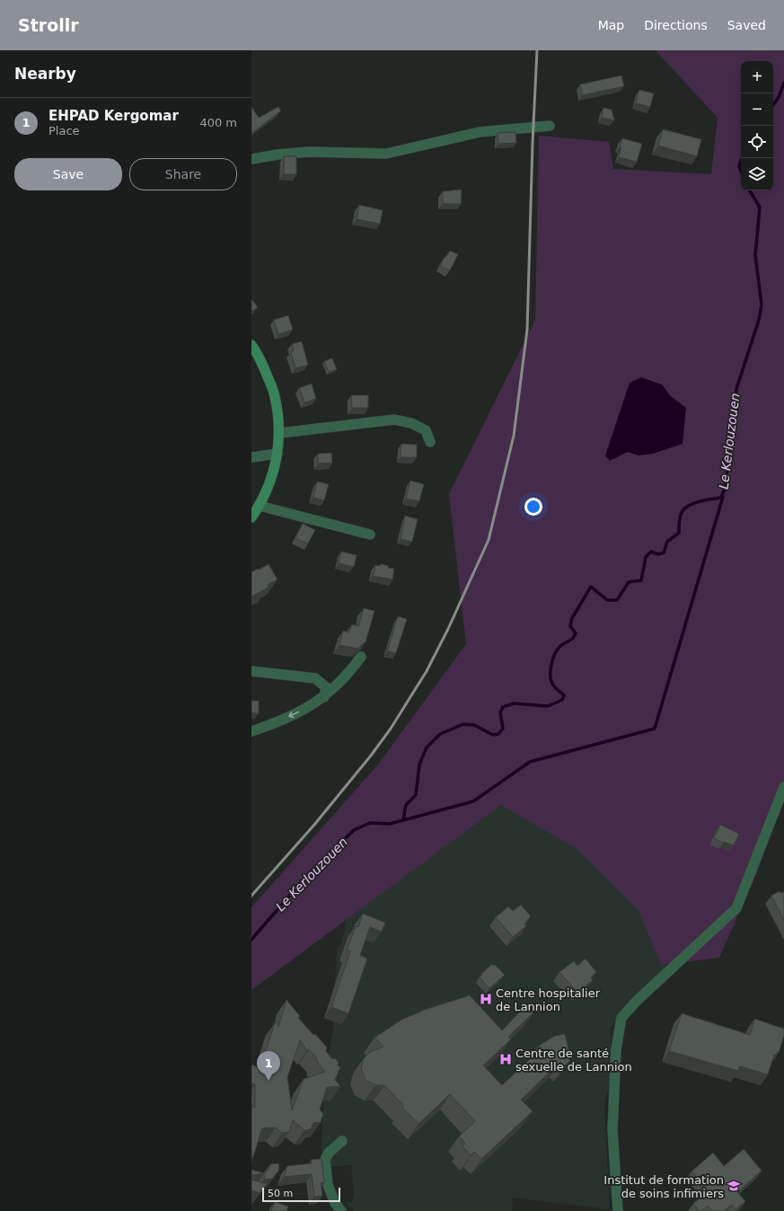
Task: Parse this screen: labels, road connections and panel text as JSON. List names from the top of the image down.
{
  "water": ["Le Kerlouzouen"],
  "places": {
    "hospital": ["Centre hospitalier de Lannion", "Centre de santé sexuelle de Lannion"],
    "school or university": ["Institut de formation de soins infimiers"]
  },
  "scale_bar": "50 m",
  "page": {
    "header": "Strollr",
    "nav": ["Map", "Directions", "Saved"],
    "heading": "Nearby",
    "map_buttons": ["+", "−"],
    "list": [
      {
        "mark": "1",
        "name": "EHPAD Kergomar",
        "note": "Place",
        "value": "400 m"
      }
    ],
    "buttons": ["Save", "Share"],
    "pins": "1",
    "scale": "50 m"
  }
}
